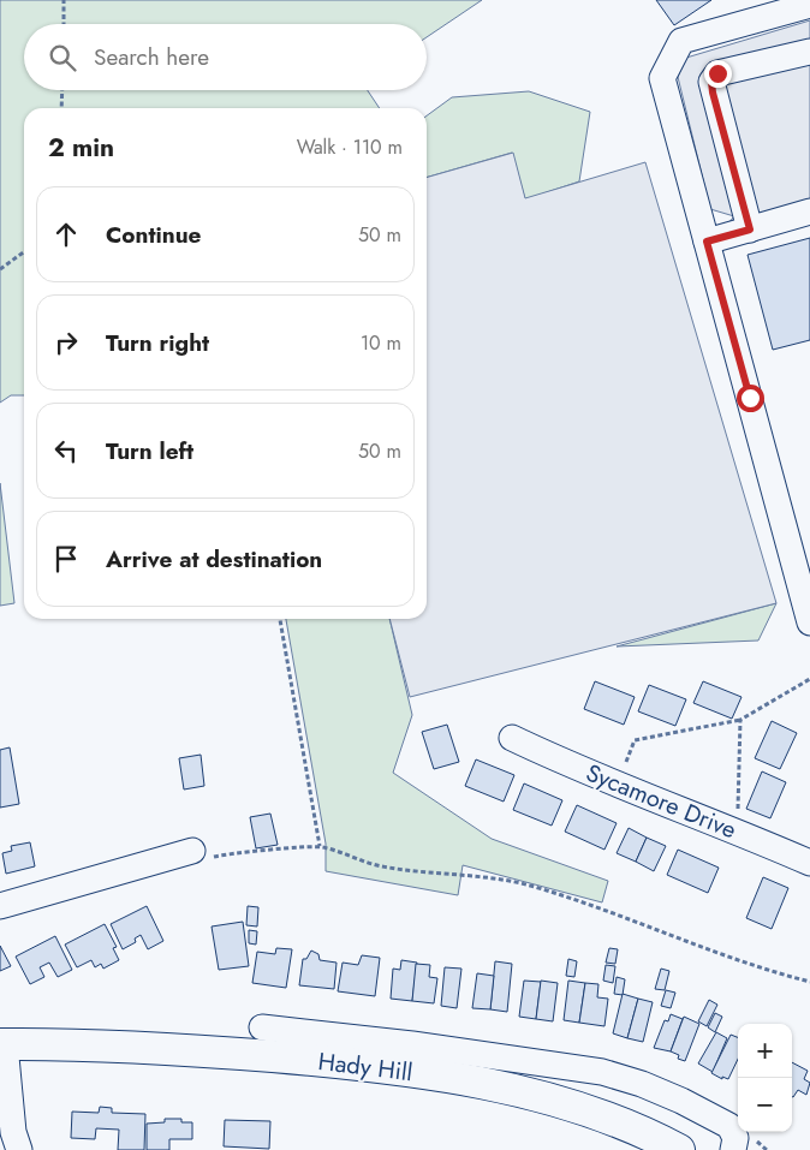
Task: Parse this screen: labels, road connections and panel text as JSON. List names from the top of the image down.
{
  "streets": {
    "main road": ["Hady Hill"],
    "street": ["Sycamore Drive"]
  },
  "page": {
    "search": "Search here",
    "heading": ["2 min", "Walk · 110 m"],
    "list": [
      ["Continue", "50 m"],
      ["Turn right", "10 m"],
      ["Turn left", "50 m"],
      "Arrive at destination"
    ],
    "map_buttons": ["+", "−"]
  }
}
